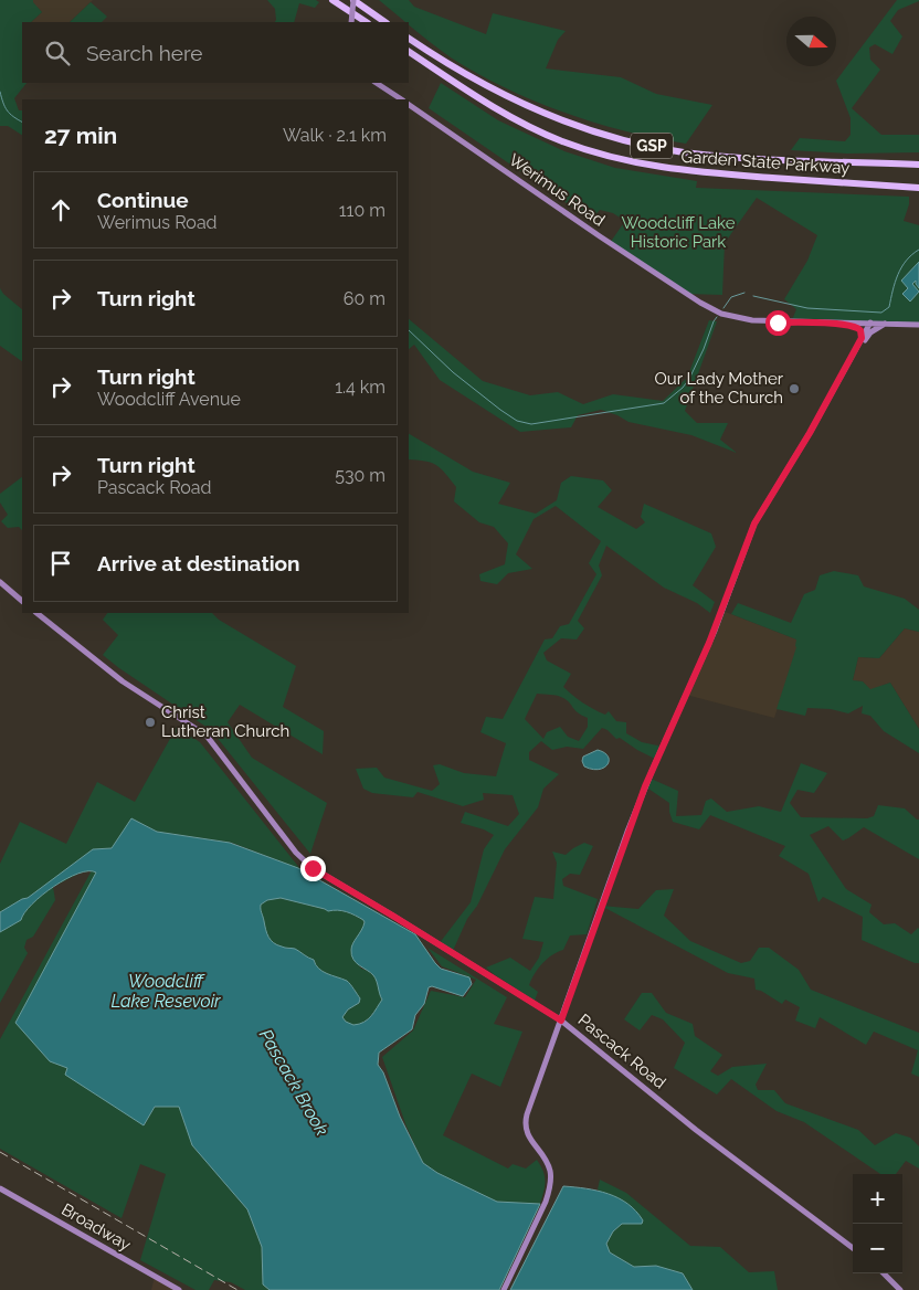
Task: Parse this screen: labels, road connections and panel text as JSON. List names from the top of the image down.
{
  "streets": {
    "highway": ["GSP", "Garden State Parkway"],
    "main road": ["Werimus Road", "Pascack Road", "Broadway"]
  },
  "water": ["Woodcliff Lake Resevoir", "Pascack Brook"],
  "parks": ["Woodcliff Lake Historic Park"],
  "places": ["Our Lady Mother of the Church", "Christ Lutheran Church"],
  "north": "right",
  "page": {
    "search": "Search here",
    "heading": ["27 min", "Walk · 2.1 km"],
    "list": [
      ["Continue", "Werimus Road", "110 m"],
      ["Turn right", "60 m"],
      ["Turn right", "Woodcliff Avenue", "1.4 km"],
      ["Turn right", "Pascack Road", "530 m"],
      "Arrive at destination"
    ],
    "map_buttons": ["+", "−"]
  }
}
